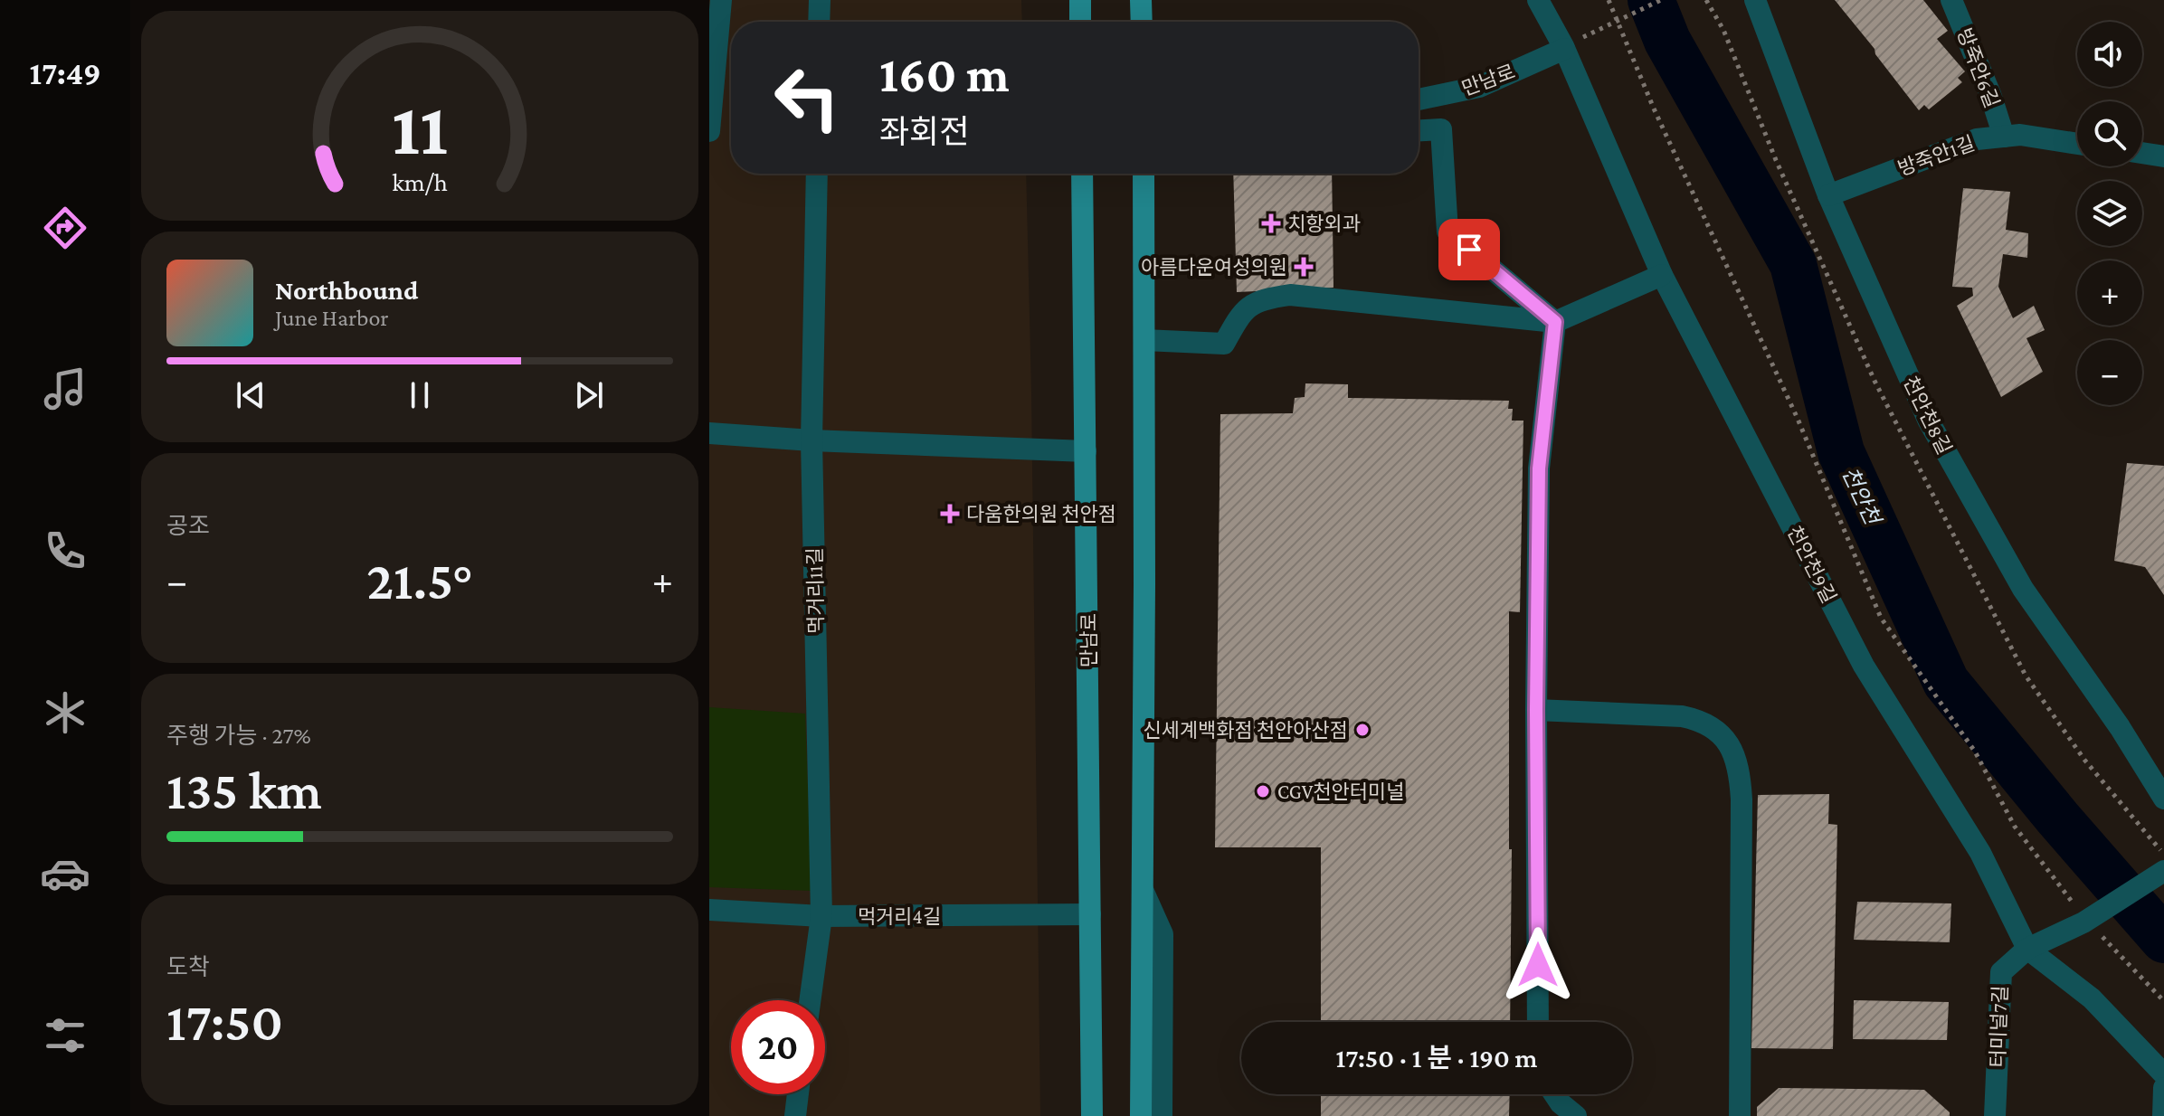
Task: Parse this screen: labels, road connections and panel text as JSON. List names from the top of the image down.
{
  "streets": {
    "main road": ["만남로"],
    "street": [
      "방죽안6길",
      "방죽안1길",
      "천안천8길",
      "천안천9길",
      "먹거리11길",
      "먹거리4길",
      "터미널7길"
    ]
  },
  "crossings": [
    ["방죽안6길", "방죽안1길"],
    ["만남로", "천안천9길"],
    ["만남로", "먹거리4길"],
    ["방죽안1길", "천안천8길"],
    ["천안천9길", "터미널7길"],
    ["먹거리11길", "먹거리4길"]
  ],
  "water": ["천안천"],
  "places": {
    "health": ["치항외과", "아름다운여성의원", "다움한의원 천안점"],
    "other": ["신세계백화점 천안아산점", "CGV천안터미널"]
  },
  "page": {
    "tabs": "17:49",
    "map_buttons": ["+", "−"],
    "turn": ["160 m", "좌회전"],
    "song": ["Northbound", "June Harbor"],
    "tile": [
      "공조",
      ["주행 가능 · 27%", "135 km"],
      ["도착", "17:50"]
    ],
    "heat": ["−", "21.5°", "+"],
    "limit": "20",
    "trip": "17:50 · 1 분 · 190 m",
    "gauge": ["11", "km/h"]
  }
}
